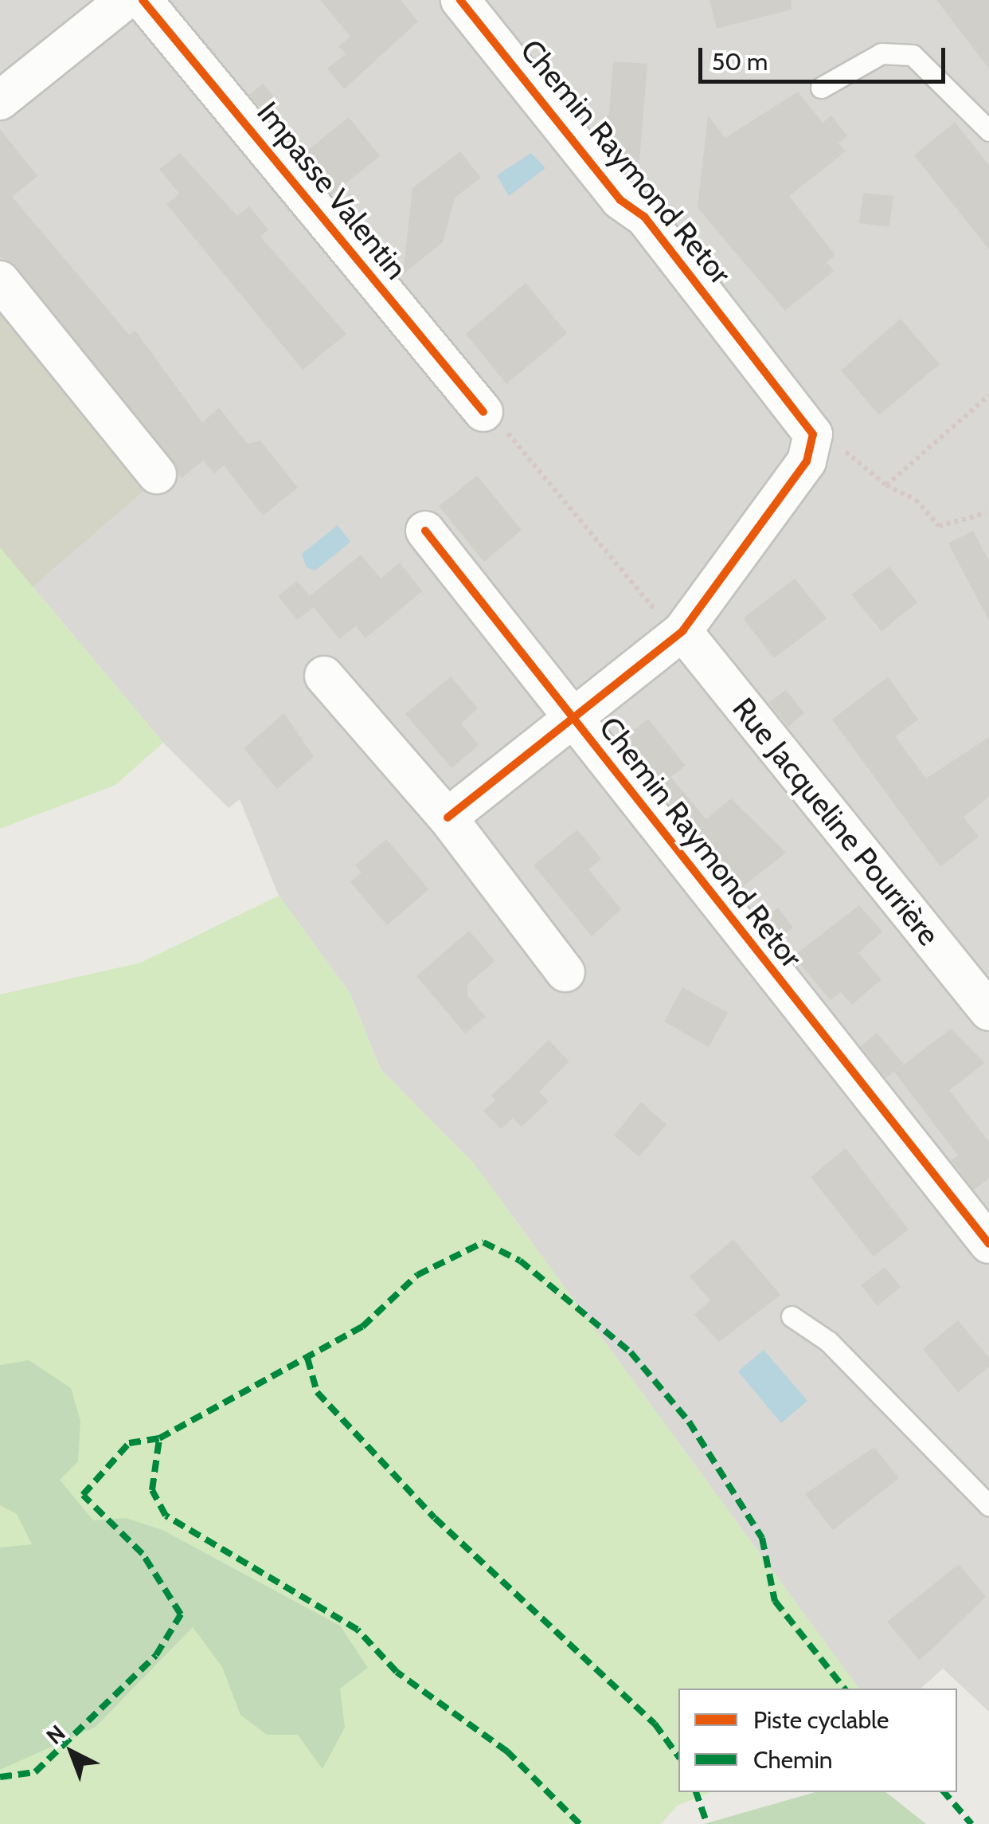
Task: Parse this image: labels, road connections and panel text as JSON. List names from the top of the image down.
{
  "streets": {
    "street": ["Chemin Raymond Retor", "Impasse Valentin", "Rue Jacqueline Pourrière"]
  },
  "crossings": [
    ["Chemin Raymond Retor", "Rue Jacqueline Pourrière"]
  ],
  "legend": ["Piste cyclable", "Chemin"],
  "scale_bar": "50 m",
  "north": "top left"
}
